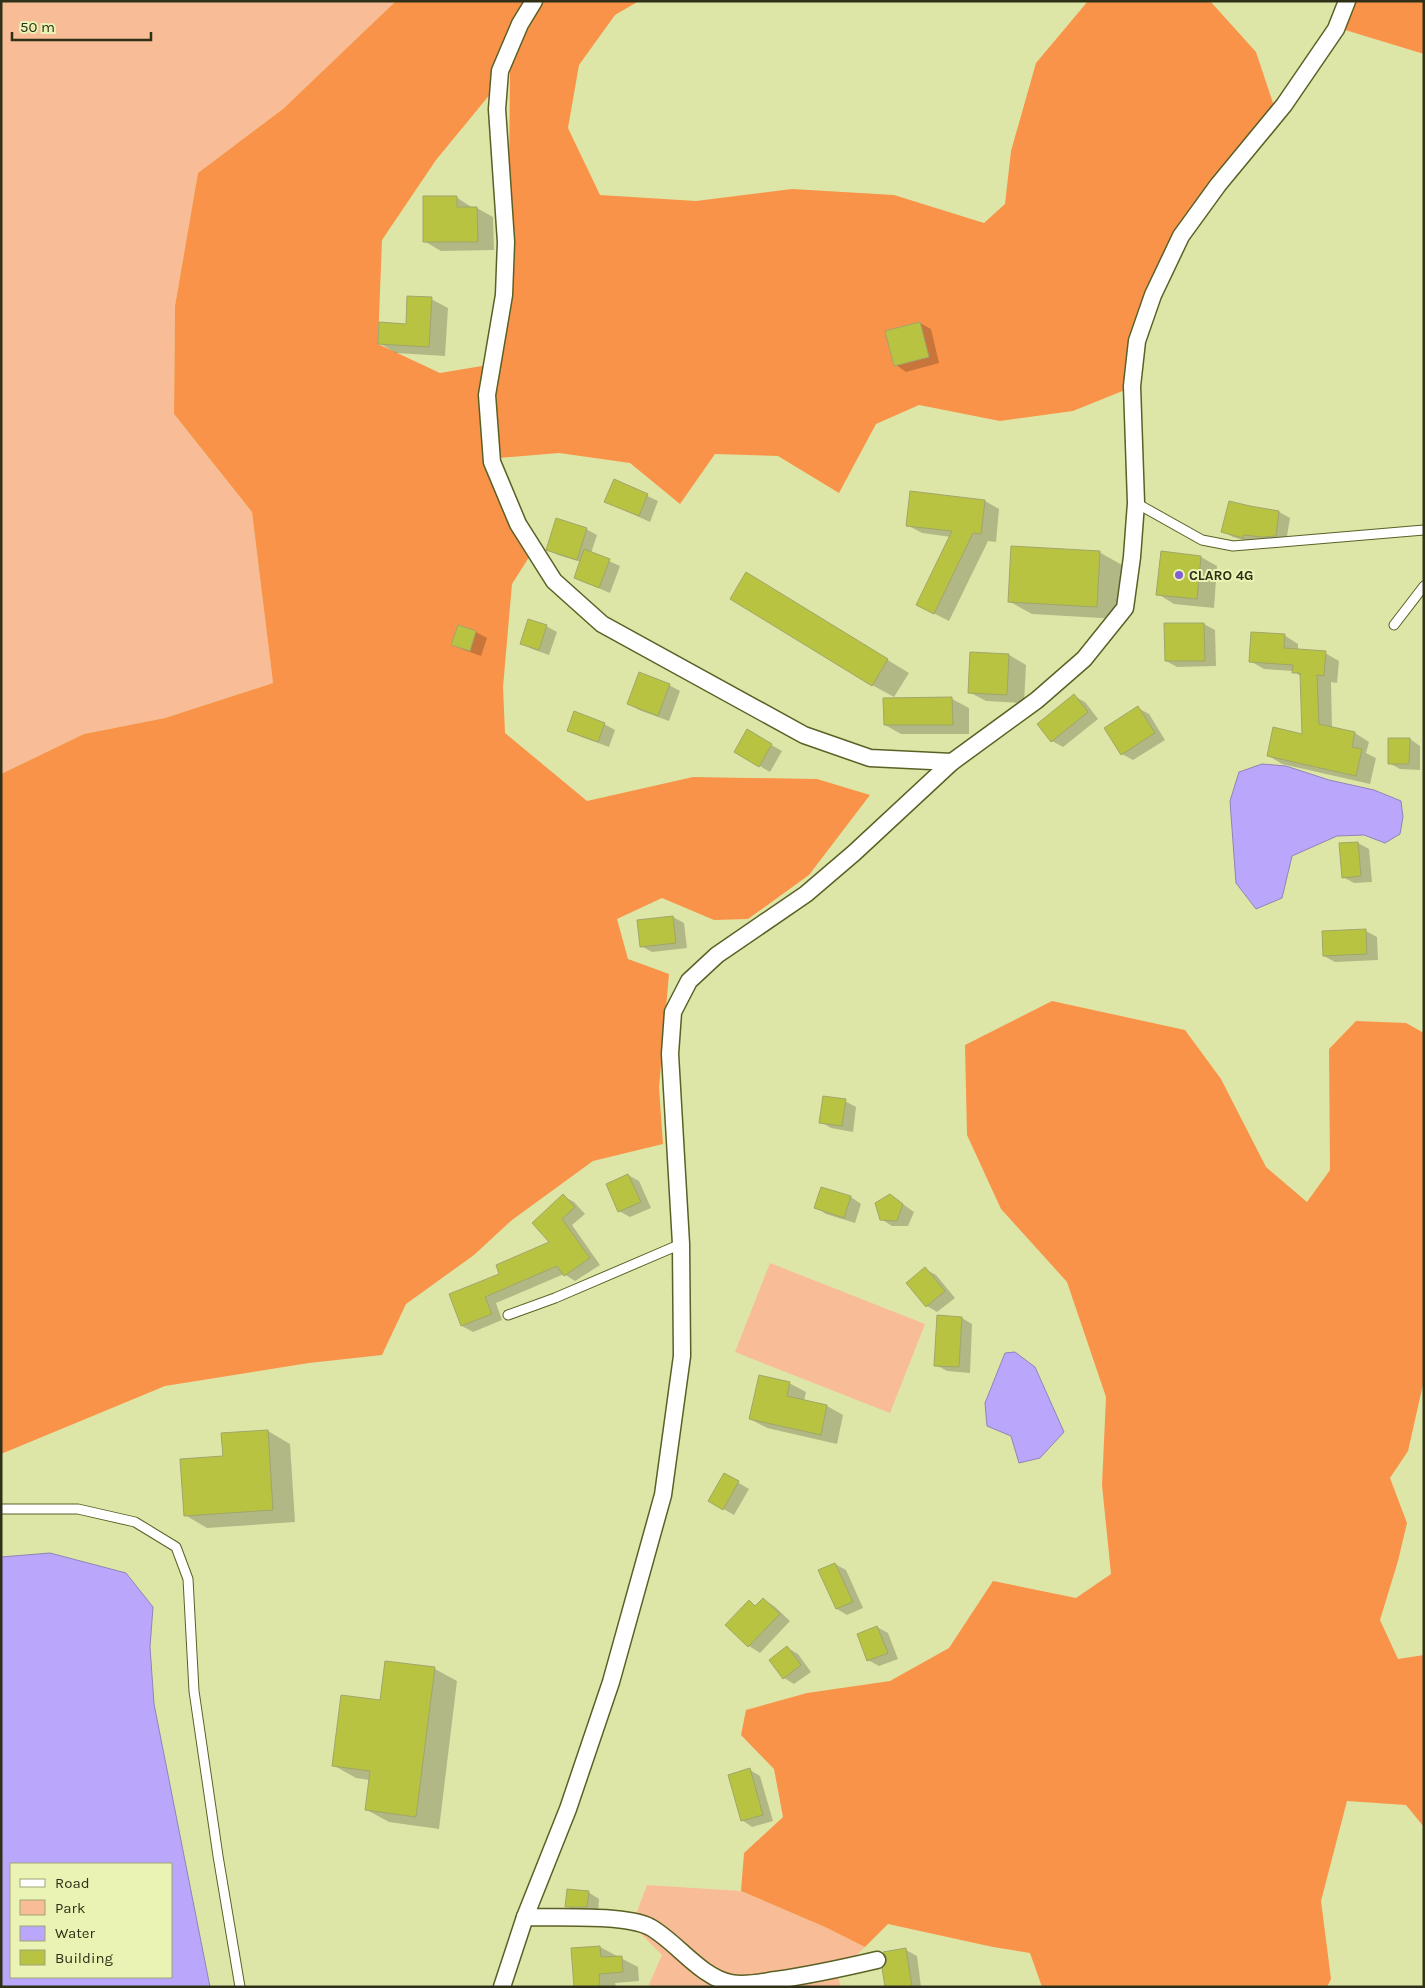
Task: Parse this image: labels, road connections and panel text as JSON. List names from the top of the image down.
{
  "places": ["CLARO 4G"],
  "legend": [
    "Road",
    "Park",
    "Water",
    "Building"
  ],
  "scale_bar": "50 m"
}
